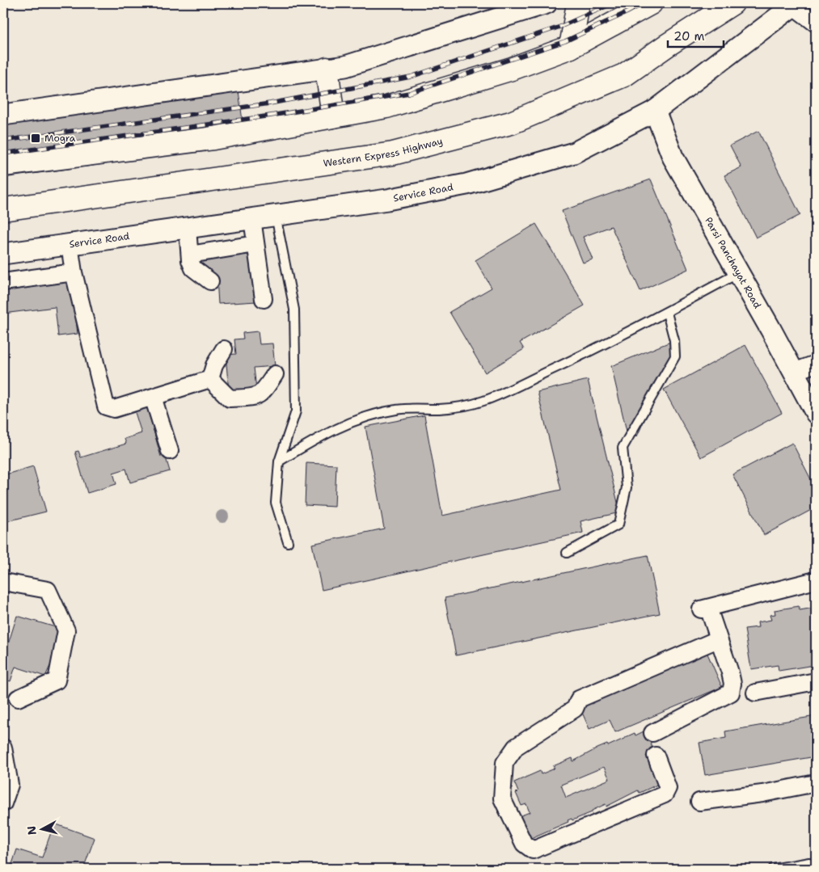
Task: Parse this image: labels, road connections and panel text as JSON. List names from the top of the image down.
{
  "streets": {
    "highway": ["Western Express Highway"],
    "street": ["Service Road", "Parsi Panchayat Road"]
  },
  "crossings": [
    ["Service Road", "Parsi Panchayat Road"]
  ],
  "places": {
    "transit": ["Mogra"]
  },
  "scale_bar": "20 m",
  "north": "left"
}
